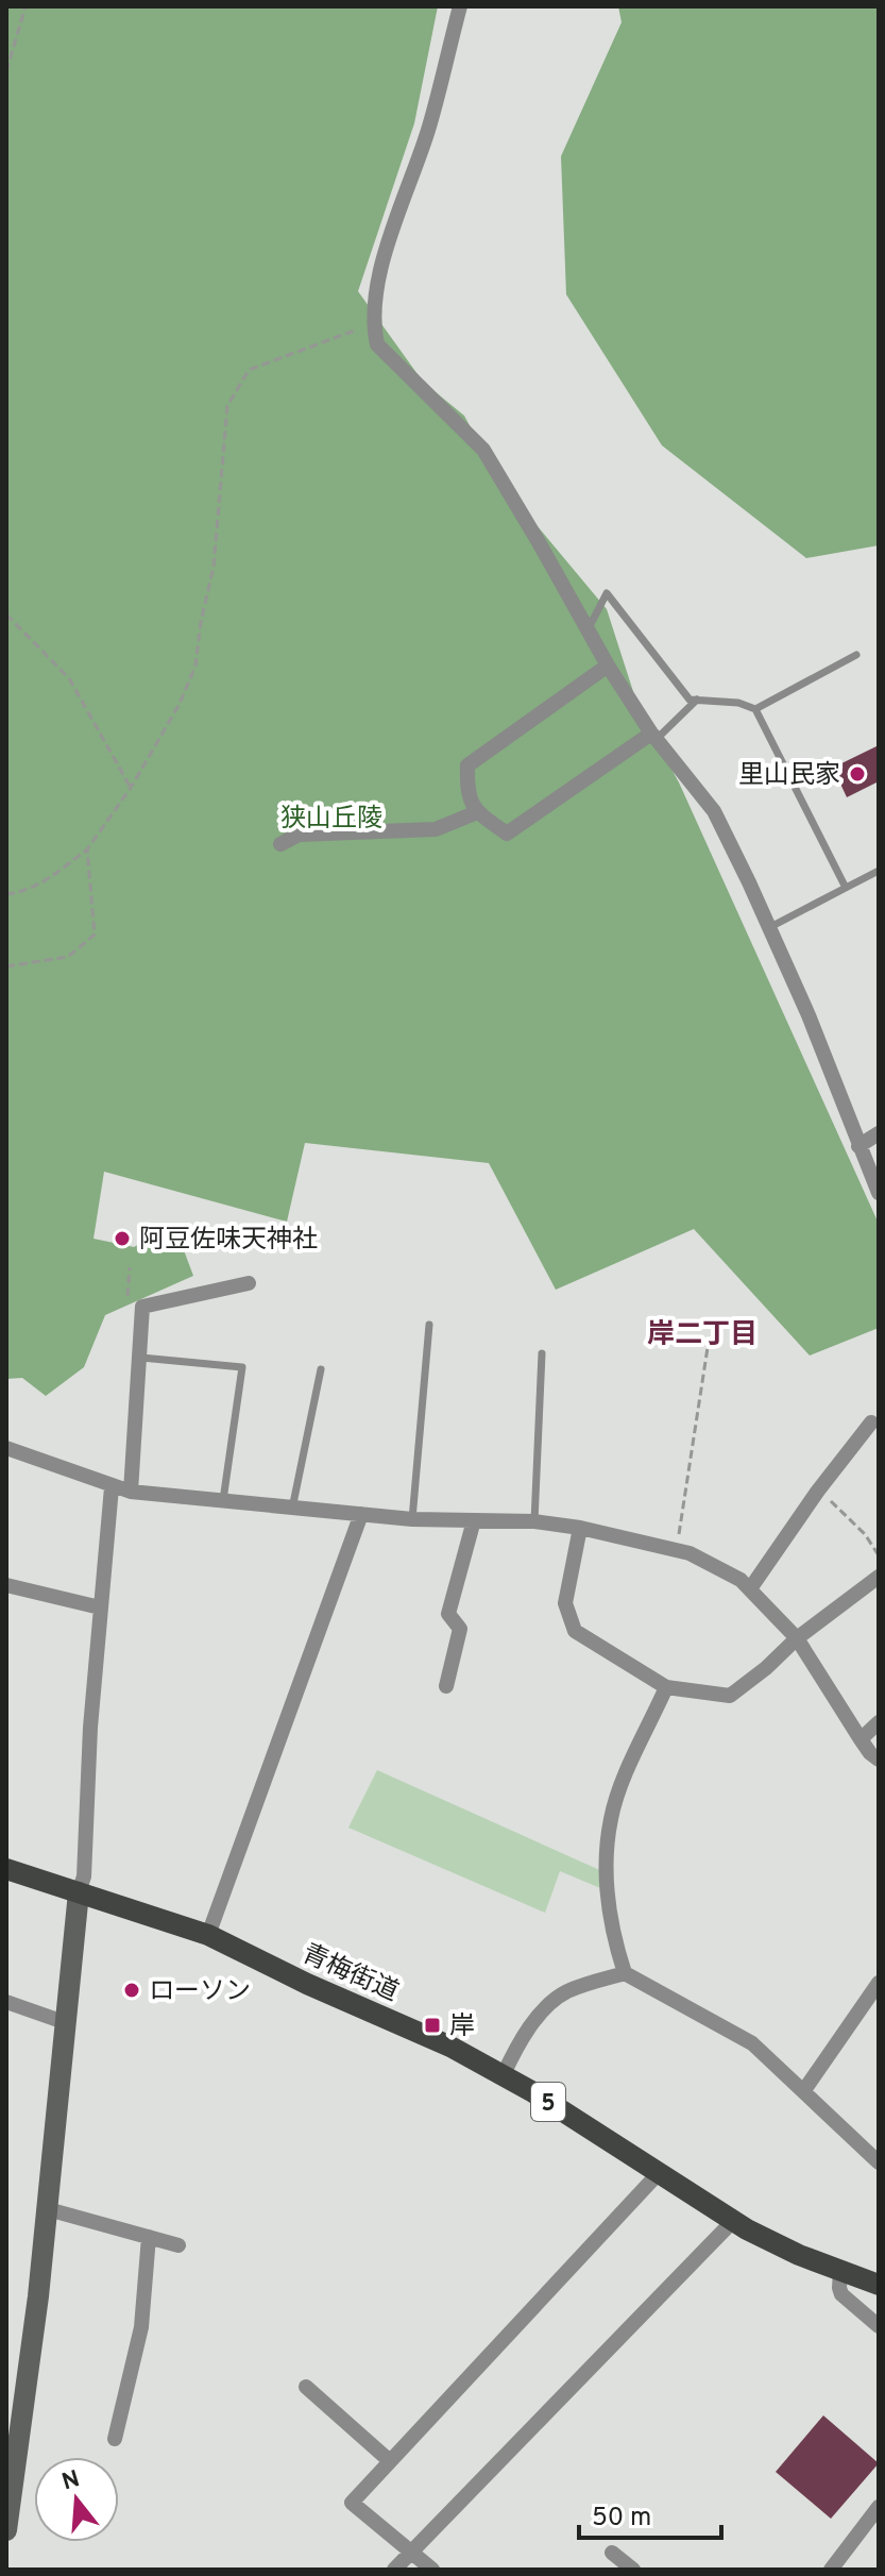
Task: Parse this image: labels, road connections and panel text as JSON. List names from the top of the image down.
{
  "streets": {
    "main road": ["青梅街道", "5"]
  },
  "districts": ["岸二丁目"],
  "parks": ["狭山丘陵"],
  "places": {
    "other": ["里山民家", "阿豆佐味天神社", "ローソン"],
    "transit": ["岸"]
  },
  "scale_bar": "50 m",
  "north": "top"
}
